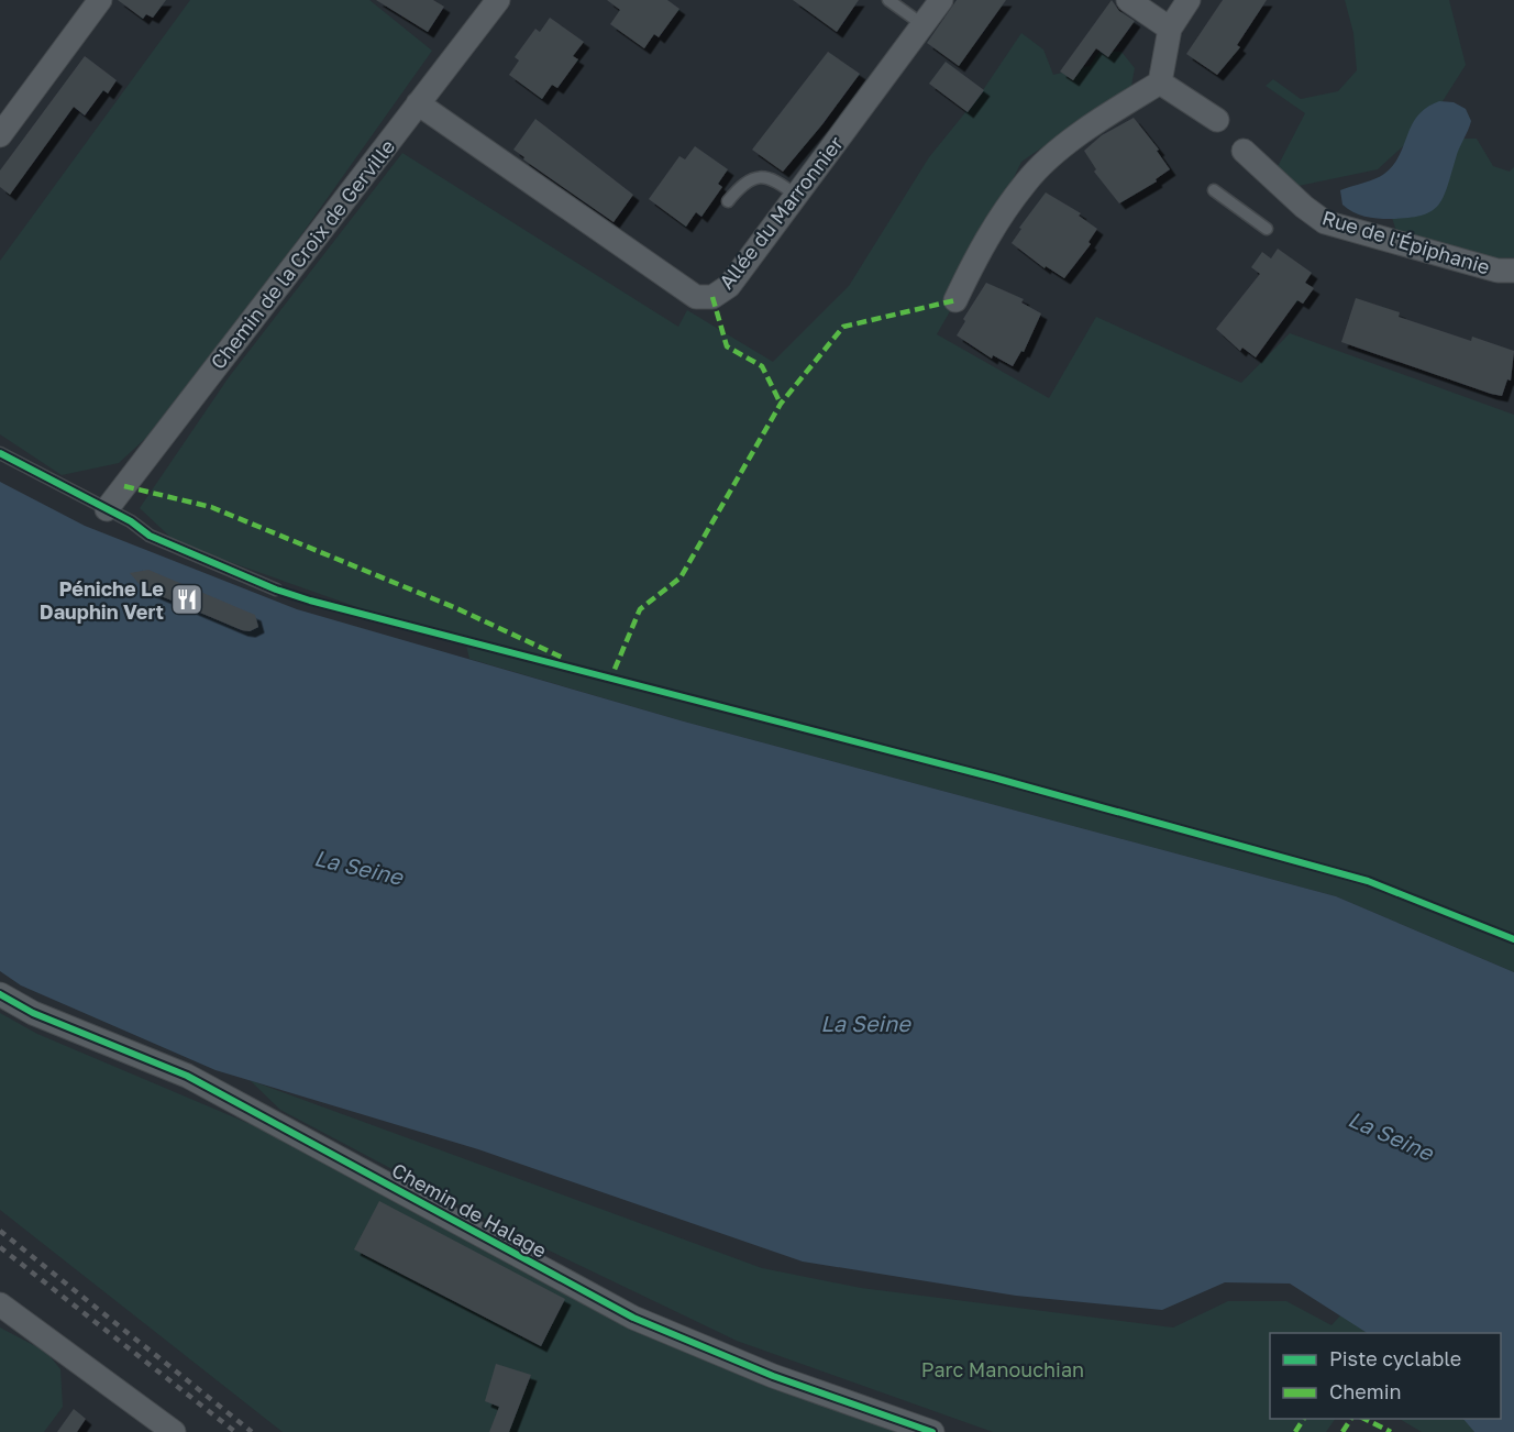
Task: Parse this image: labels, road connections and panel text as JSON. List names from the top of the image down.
{
  "streets": {
    "street": [
      "Allée du Marronnier",
      "Rue de l'Épiphanie",
      "Chemin de la Croix de Gerville",
      "Chemin de Halage"
    ]
  },
  "crossings": [
    ["Allée du Marronnier", "Chemin de la Croix de Gerville"]
  ],
  "water": ["La Seine"],
  "parks": ["Parc Manouchian"],
  "places": {
    "restaurant": ["Péniche Le Dauphin Vert"]
  },
  "legend": ["Piste cyclable", "Chemin"]
}
